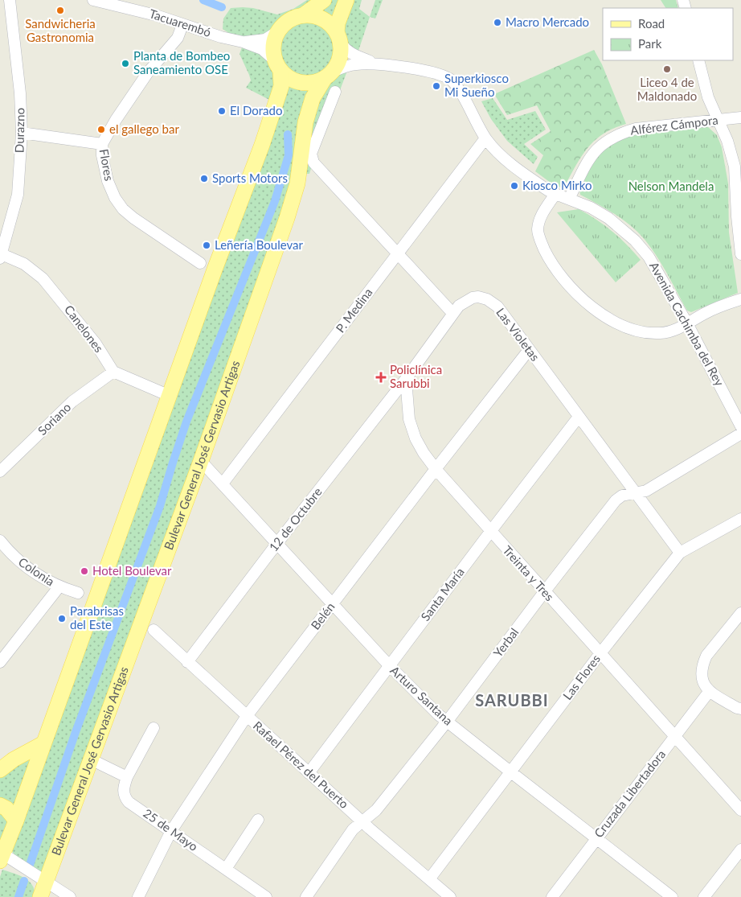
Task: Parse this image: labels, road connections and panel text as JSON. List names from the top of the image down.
{
  "streets": {
    "main road": ["Bulevar General José Gervasio Artigas"],
    "street": [
      "Tacuarembó",
      "Alférez Cámpora",
      "Durazno",
      "Flores",
      "P. Medina",
      "Avenida Cachimba del Rey",
      "Canelones",
      "Las Violetas",
      "Soriano",
      "12 de Octubre",
      "Colonia",
      "Treinta y Tres",
      "Santa María",
      "Belén",
      "Yerbal",
      "Las Flores",
      "Arturo Santana",
      "Rafael Pérez del Puerto",
      "Cruzada Libertadora",
      "25 de Mayo"
    ]
  },
  "crossings": [
    ["Tacuarembó", "Flores"],
    ["Tacuarembó", "Avenida Cachimba del Rey"],
    ["Tacuarembó", "Bulevar General José Gervasio Artigas"],
    ["Alférez Cámpora", "Avenida Cachimba del Rey"],
    ["Durazno", "Canelones"],
    ["P. Medina", "Avenida Cachimba del Rey"],
    ["P. Medina", "Arturo Santana"],
    ["Avenida Cachimba del Rey", "Bulevar General José Gervasio Artigas"],
    ["Canelones", "Soriano"],
    ["Las Violetas", "Santa María"],
    ["Las Violetas", "Belén"],
    ["Las Violetas", "Yerbal"],
    ["Las Violetas", "Las Flores"],
    ["Bulevar General José Gervasio Artigas", "Arturo Santana"],
    ["12 de Octubre", "Treinta y Tres"],
    ["12 de Octubre", "Arturo Santana"],
    ["12 de Octubre", "Rafael Pérez del Puerto"],
    ["Treinta y Tres", "Santa María"],
    ["Treinta y Tres", "Belén"],
    ["Treinta y Tres", "Yerbal"],
    ["Treinta y Tres", "Las Flores"],
    ["Treinta y Tres", "Cruzada Libertadora"],
    ["Santa María", "Arturo Santana"],
    ["Santa María", "Rafael Pérez del Puerto"],
    ["Belén", "Arturo Santana"],
    ["Belén", "Rafael Pérez del Puerto"],
    ["Belén", "25 de Mayo"],
    ["Yerbal", "Arturo Santana"],
    ["Yerbal", "Rafael Pérez del Puerto"],
    ["Las Flores", "Arturo Santana"],
    ["Las Flores", "Rafael Pérez del Puerto"],
    ["Arturo Santana", "Cruzada Libertadora"]
  ],
  "districts": ["SARUBBI"],
  "parks": ["Nelson Mandela"],
  "places": {
    "other": [
      "Sandwicheria Gastronomia",
      "Macro Mercado",
      "Planta de Bombeo Saneamiento OSE",
      "Liceo 4 de Maldonado",
      "Superkiosco Mi Sueño",
      "El Dorado",
      "el gallego bar",
      "Sports Motors",
      "Kiosco Mirko",
      "Leñería Boulevar",
      "Hotel Boulevar",
      "Parabrisas del Este"
    ],
    "health": ["Policlínica Sarubbi"]
  },
  "legend": ["Road", "Park"]
}
